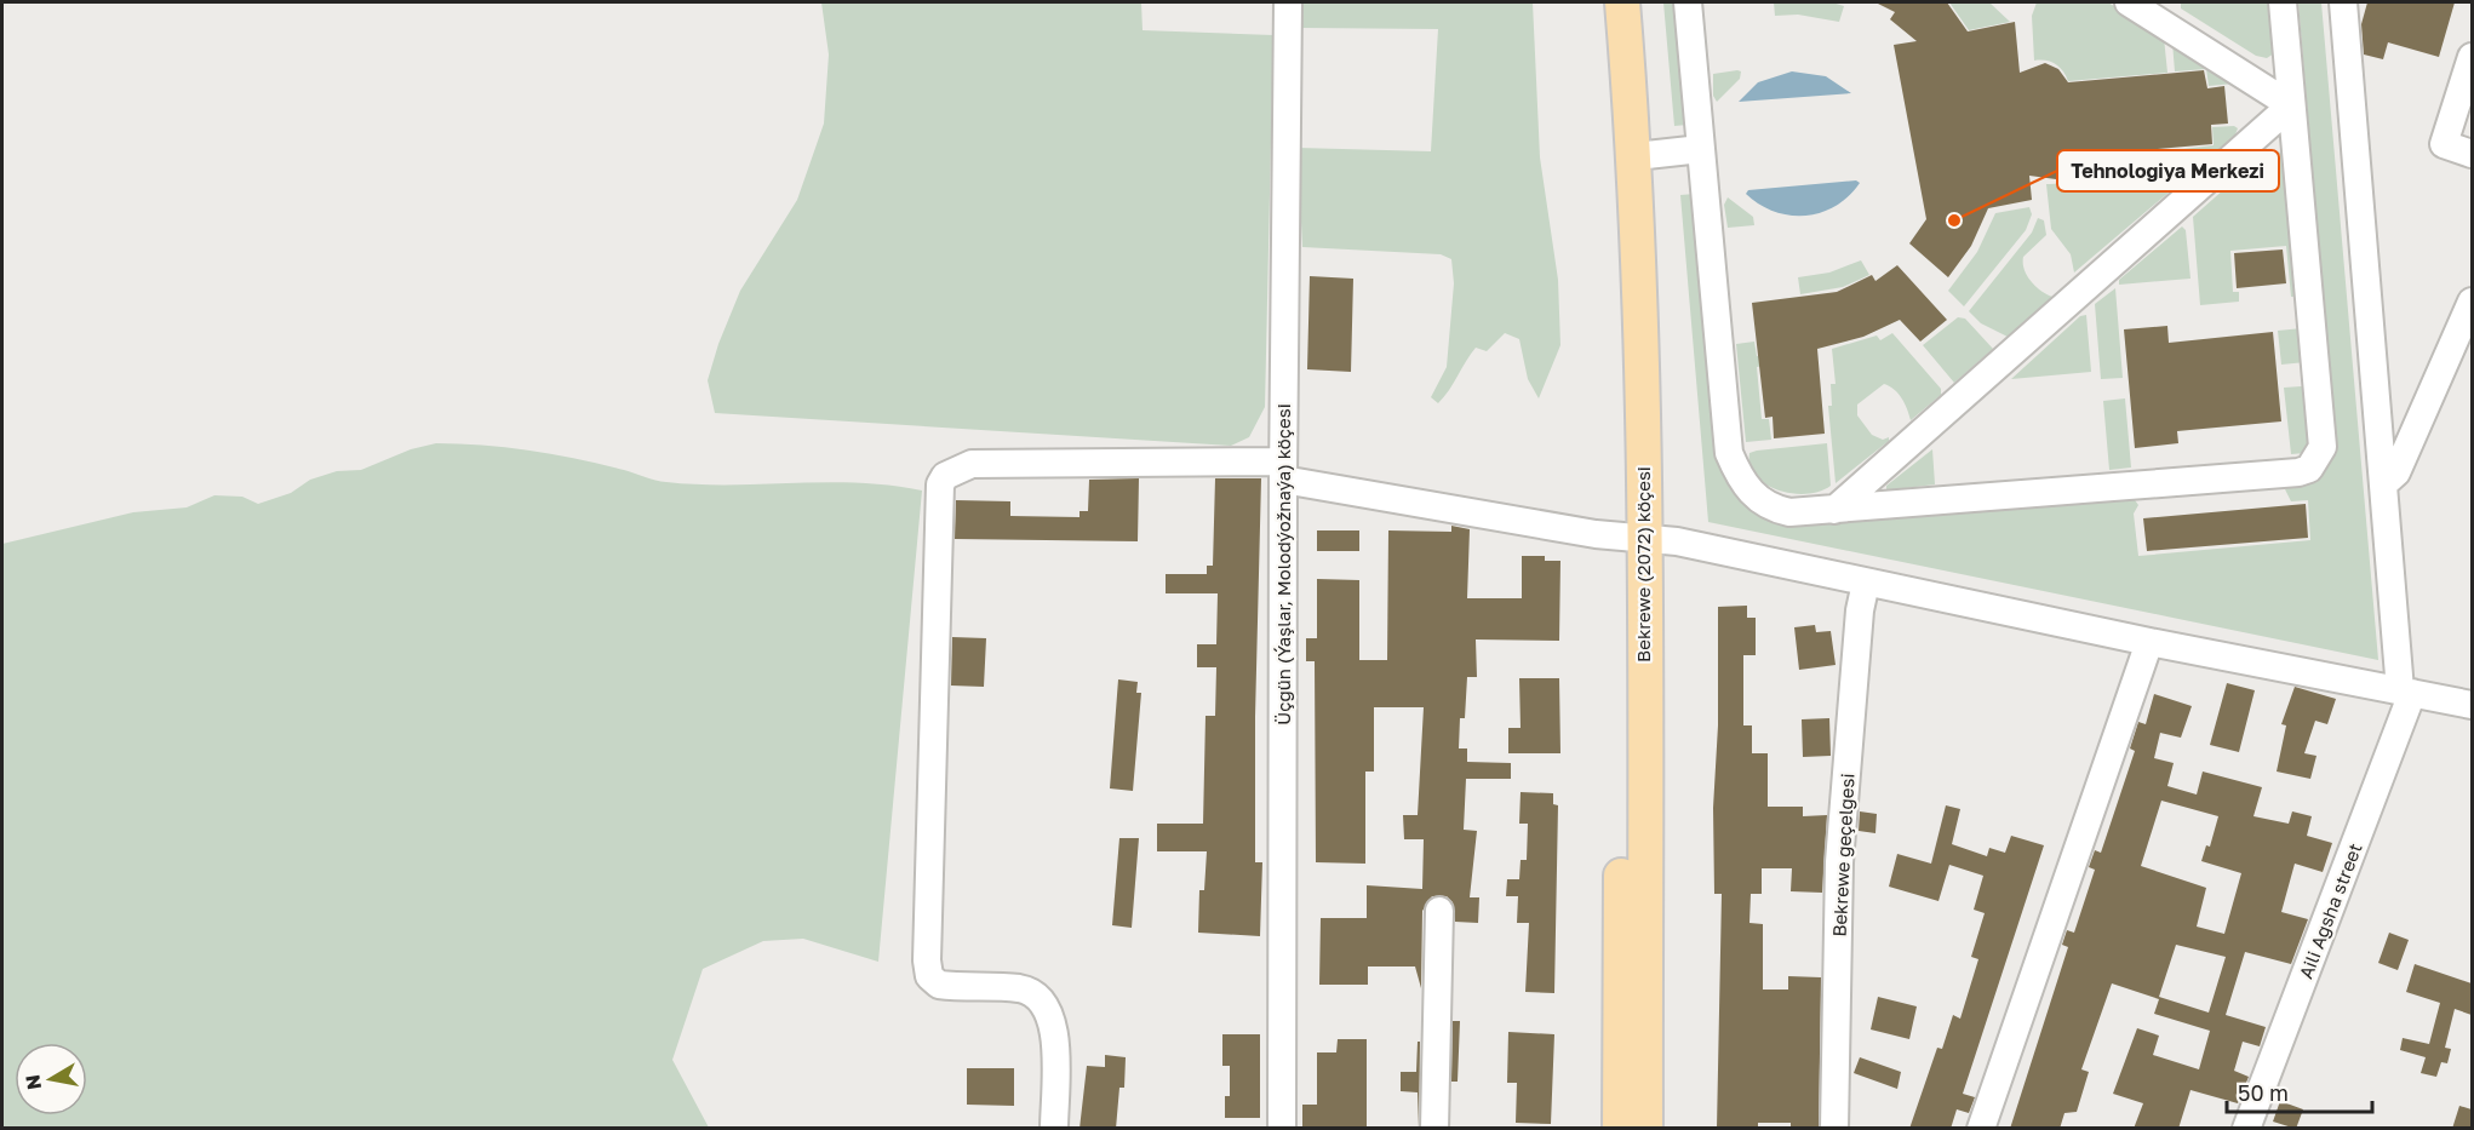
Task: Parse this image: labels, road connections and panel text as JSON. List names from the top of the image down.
{
  "streets": {
    "main road": ["Bekrewe (2072) köçesi"],
    "street": ["Üçgün (Ýaşlar, Molodýožnaýa) köçesi", "Bekrewe geçelgesi", "Aili Agsha street"]
  },
  "places": ["Tehnologiya Merkezi"],
  "scale_bar": "50 m",
  "north": "left"
}
